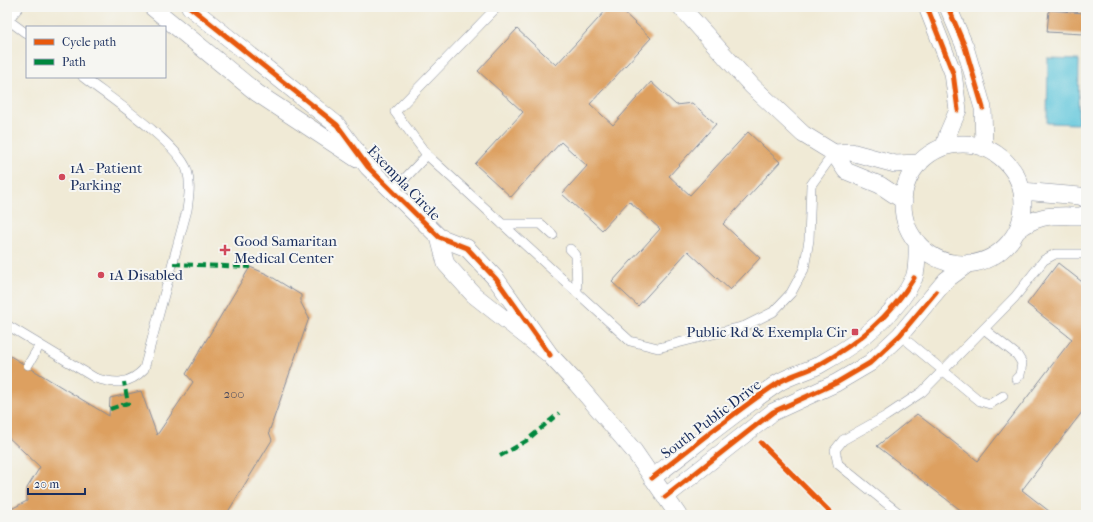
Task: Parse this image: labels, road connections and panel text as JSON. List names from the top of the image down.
{
  "streets": {
    "street": ["Exempla Circle", "South Public Drive"]
  },
  "crossings": [
    ["Exempla Circle", "South Public Drive"]
  ],
  "places": {
    "other": ["1A - Patient Parking", "1A Disabled"],
    "health": ["Good Samaritan Medical Center"],
    "transit": ["Public Rd & Exempla Cir"]
  },
  "house_numbers": ["200"],
  "legend": ["Cycle path", "Path"],
  "scale_bar": "20 m"
}
